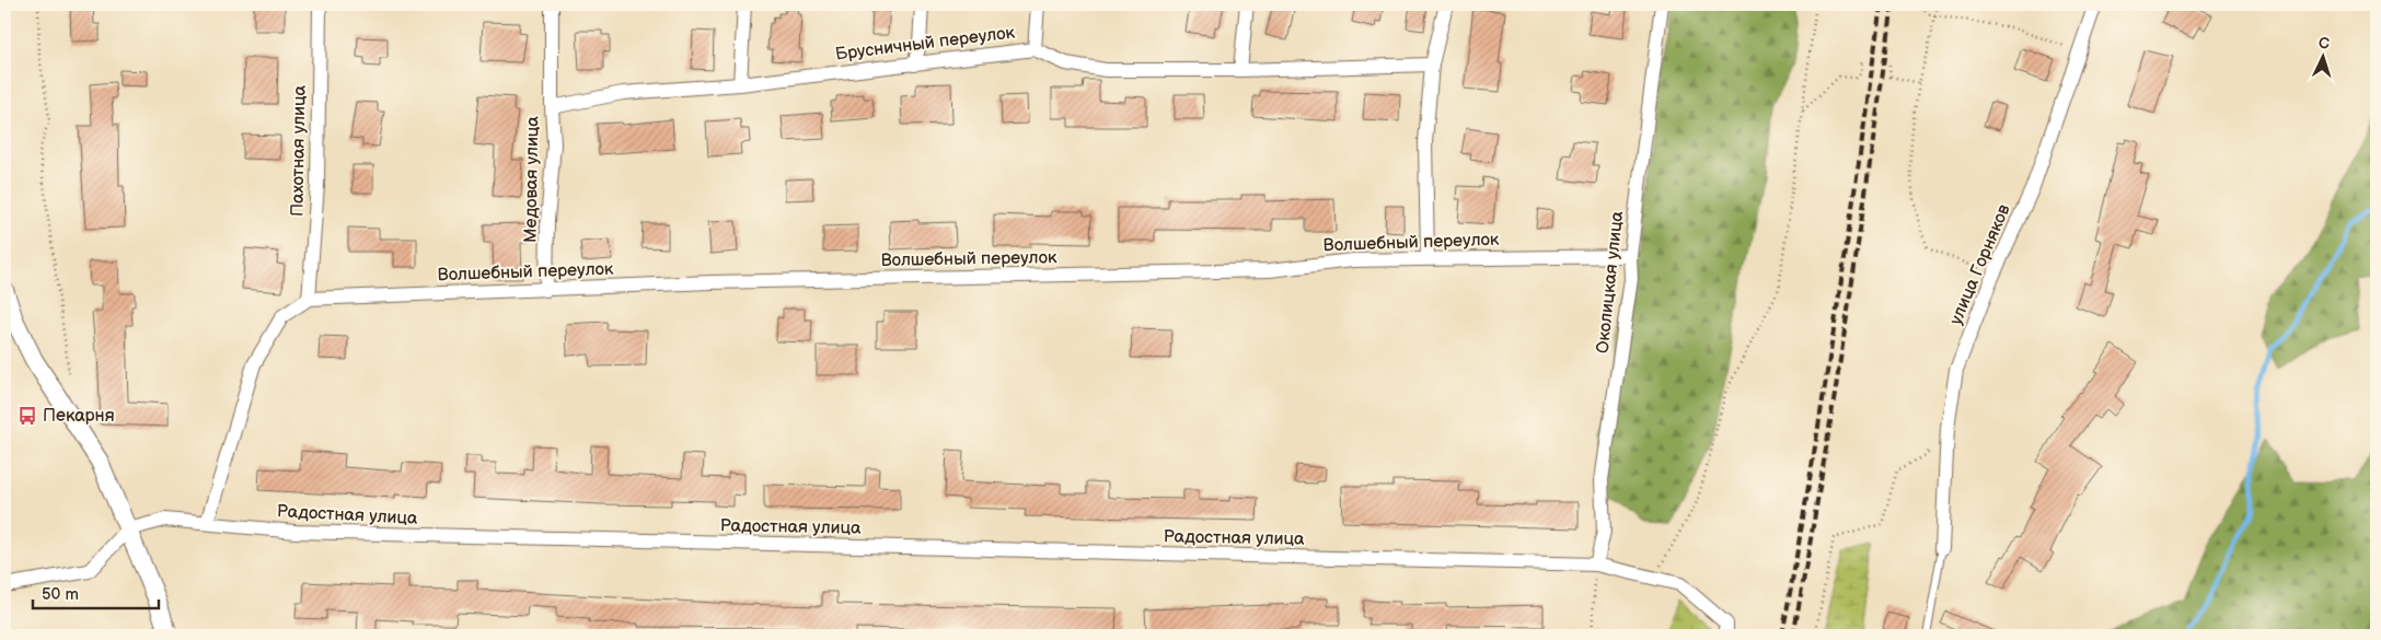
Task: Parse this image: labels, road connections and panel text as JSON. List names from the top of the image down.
{
  "streets": {
    "street": [
      "Брусничный переулок",
      "Пахотная улица",
      "Медовая улица",
      "Волшебный переулок",
      "улица Горняков",
      "Околицкая улица",
      "Радостная улица"
    ]
  },
  "crossings": [
    ["Брусничный переулок", "Медовая улица"],
    ["Пахотная улица", "Волшебный переулок"],
    ["Медовая улица", "Волшебный переулок"],
    ["Волшебный переулок", "Околицкая улица"],
    ["Околицкая улица", "Радостная улица"]
  ],
  "places": {
    "bus stop": ["Пекарня"]
  },
  "scale_bar": "50 m",
  "north": "top"
}
